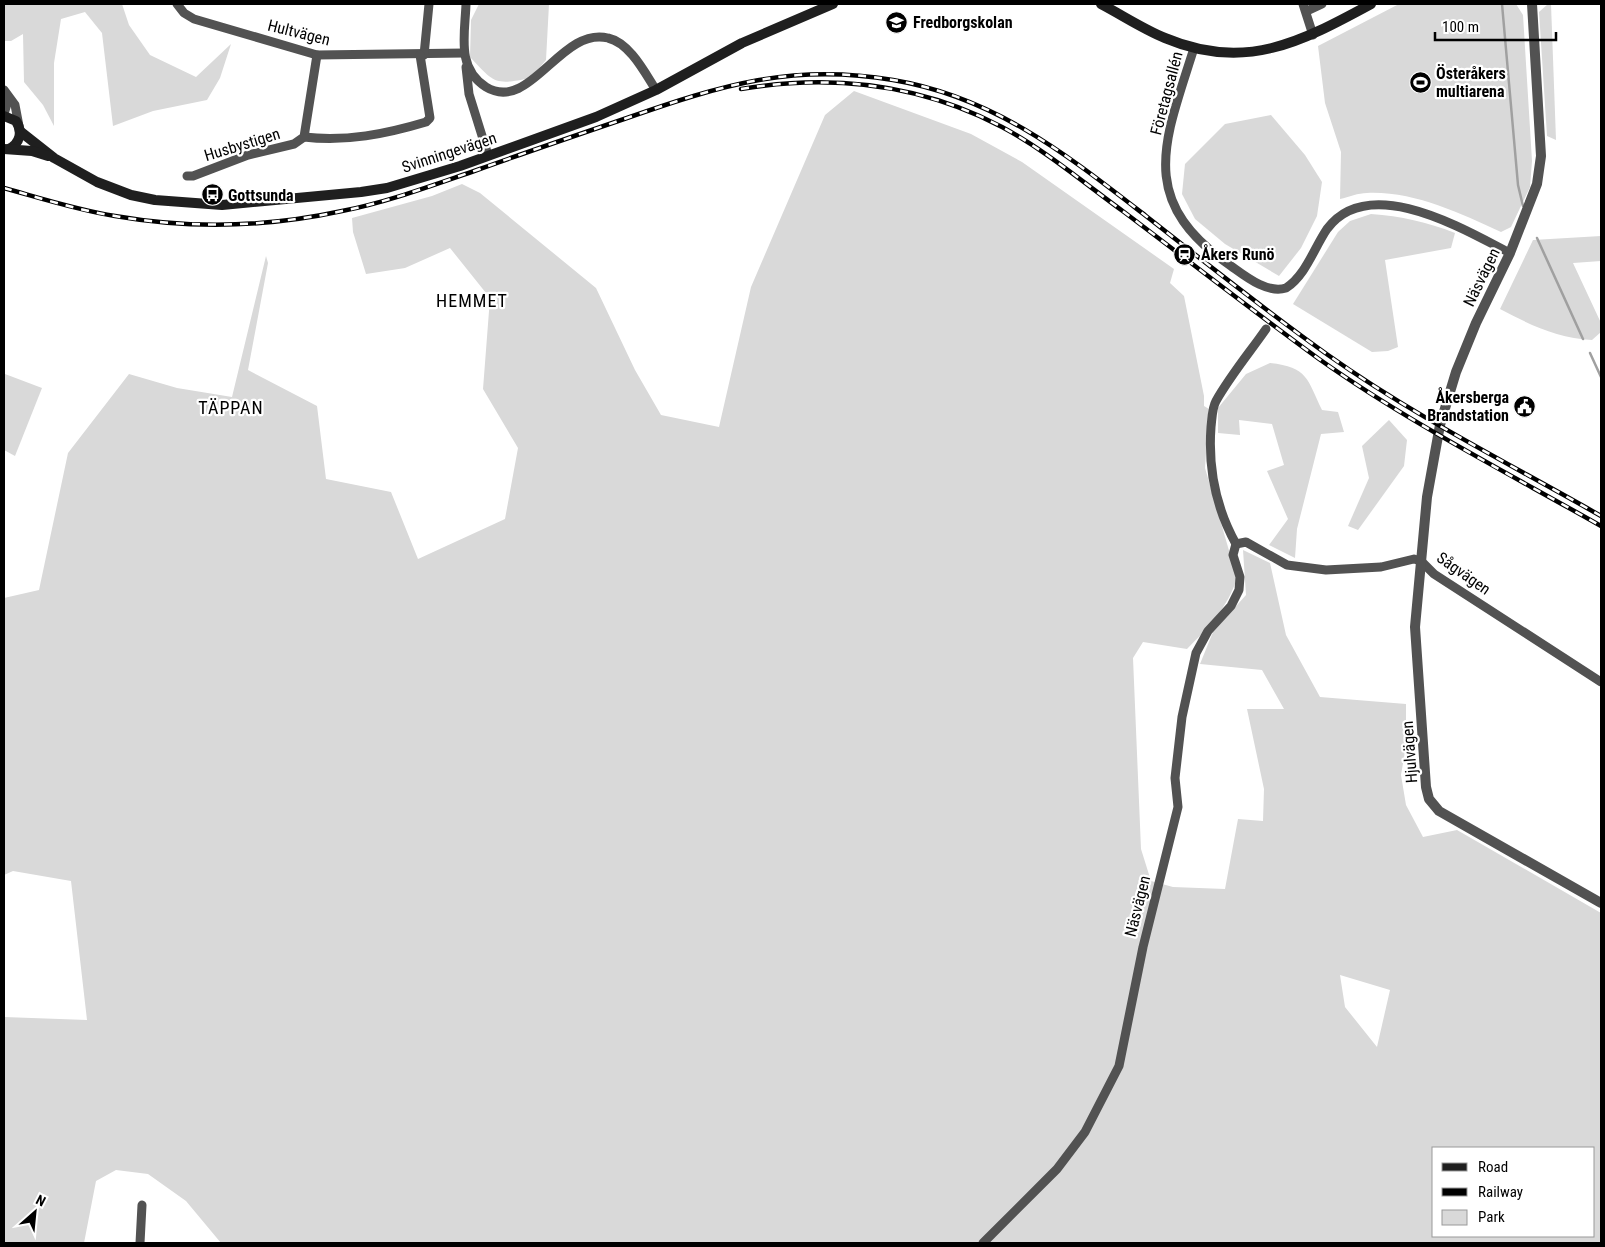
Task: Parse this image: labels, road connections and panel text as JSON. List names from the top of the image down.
{
  "streets": {
    "main road": ["Svinningevägen"],
    "street": [
      "Hultvägen",
      "Företagsallén",
      "Husbystigen",
      "Näsvägen",
      "Sågvägen",
      "Hjulvägen"
    ]
  },
  "crossings": [
    ["Hultvägen", "Husbystigen"],
    ["Företagsallén", "Näsvägen"],
    ["Näsvägen", "Sågvägen"],
    ["Näsvägen", "Hjulvägen"],
    ["Sågvägen", "Hjulvägen"]
  ],
  "districts": ["HEMMET", "TÄPPAN"],
  "places": {
    "school or university": ["Fredborgskolan"],
    "sports": ["Österåkers multiarena"],
    "bus stop": ["Gottsunda"],
    "station": ["Åkers Runö"],
    "public building": ["Åkersberga Brandstation"]
  },
  "legend": ["Road", "Railway", "Park"],
  "scale_bar": "100 m",
  "north": "top right"
}
